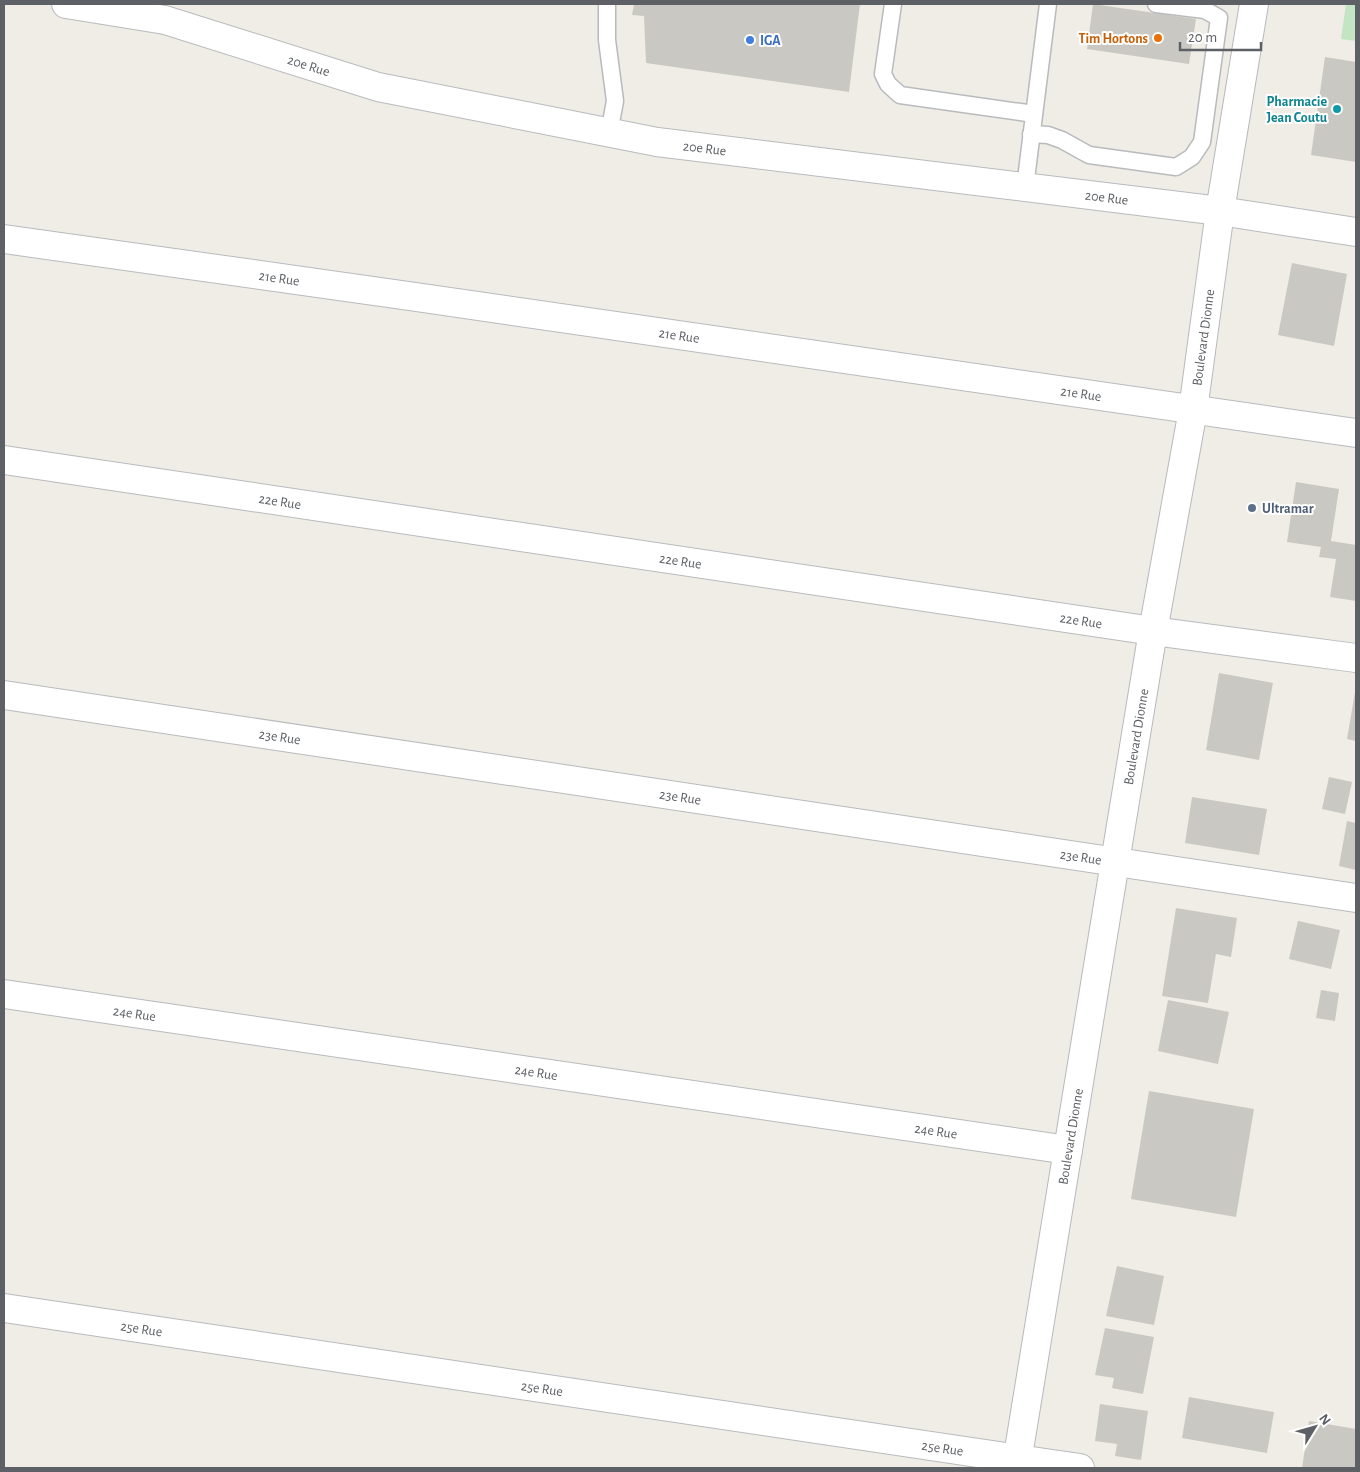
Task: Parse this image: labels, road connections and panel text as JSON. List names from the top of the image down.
{
  "streets": {
    "street": [
      "20e Rue",
      "21e Rue",
      "Boulevard Dionne",
      "22e Rue",
      "23e Rue",
      "24e Rue",
      "25e Rue"
    ]
  },
  "crossings": [
    ["20e Rue", "Boulevard Dionne"],
    ["21e Rue", "Boulevard Dionne"],
    ["Boulevard Dionne", "22e Rue"],
    ["Boulevard Dionne", "23e Rue"],
    ["Boulevard Dionne", "24e Rue"],
    ["Boulevard Dionne", "25e Rue"]
  ],
  "places": [
    "Tim Hortons",
    "IGA",
    "Pharmacie Jean Coutu",
    "Ultramar"
  ],
  "scale_bar": "20 m",
  "north": "top right"
}
